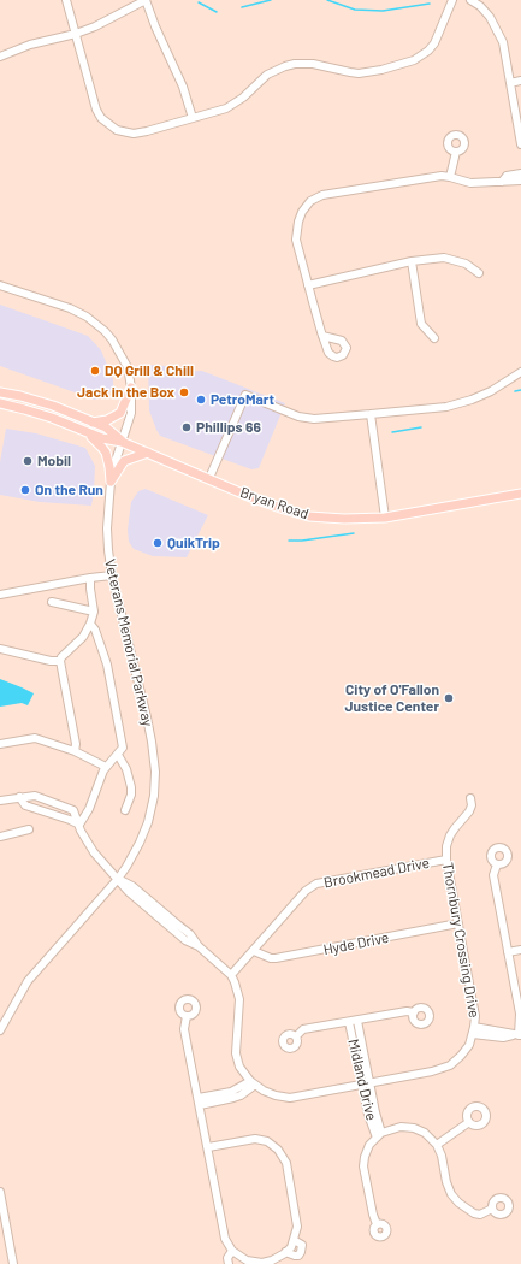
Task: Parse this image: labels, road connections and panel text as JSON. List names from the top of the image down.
{
  "streets": {
    "main road": ["Bryan Road"],
    "street": [
      "Veterans Memorial Parkway",
      "Brookmead Drive",
      "Thornbury Crossing Drive",
      "Hyde Drive",
      "Midland Drive"
    ]
  },
  "crossings": [
    ["Bryan Road", "Veterans Memorial Parkway"],
    ["Brookmead Drive", "Thornbury Crossing Drive"],
    ["Brookmead Drive", "Hyde Drive"],
    ["Thornbury Crossing Drive", "Hyde Drive"],
    ["Thornbury Crossing Drive", "Midland Drive"]
  ],
  "places": [
    "DQ Grill & Chill",
    "Jack in the Box",
    "PetroMart",
    "Phillips 66",
    "Mobil",
    "On the Run",
    "QuikTrip",
    "City of O'Fallon Justice Center"
  ]
}
